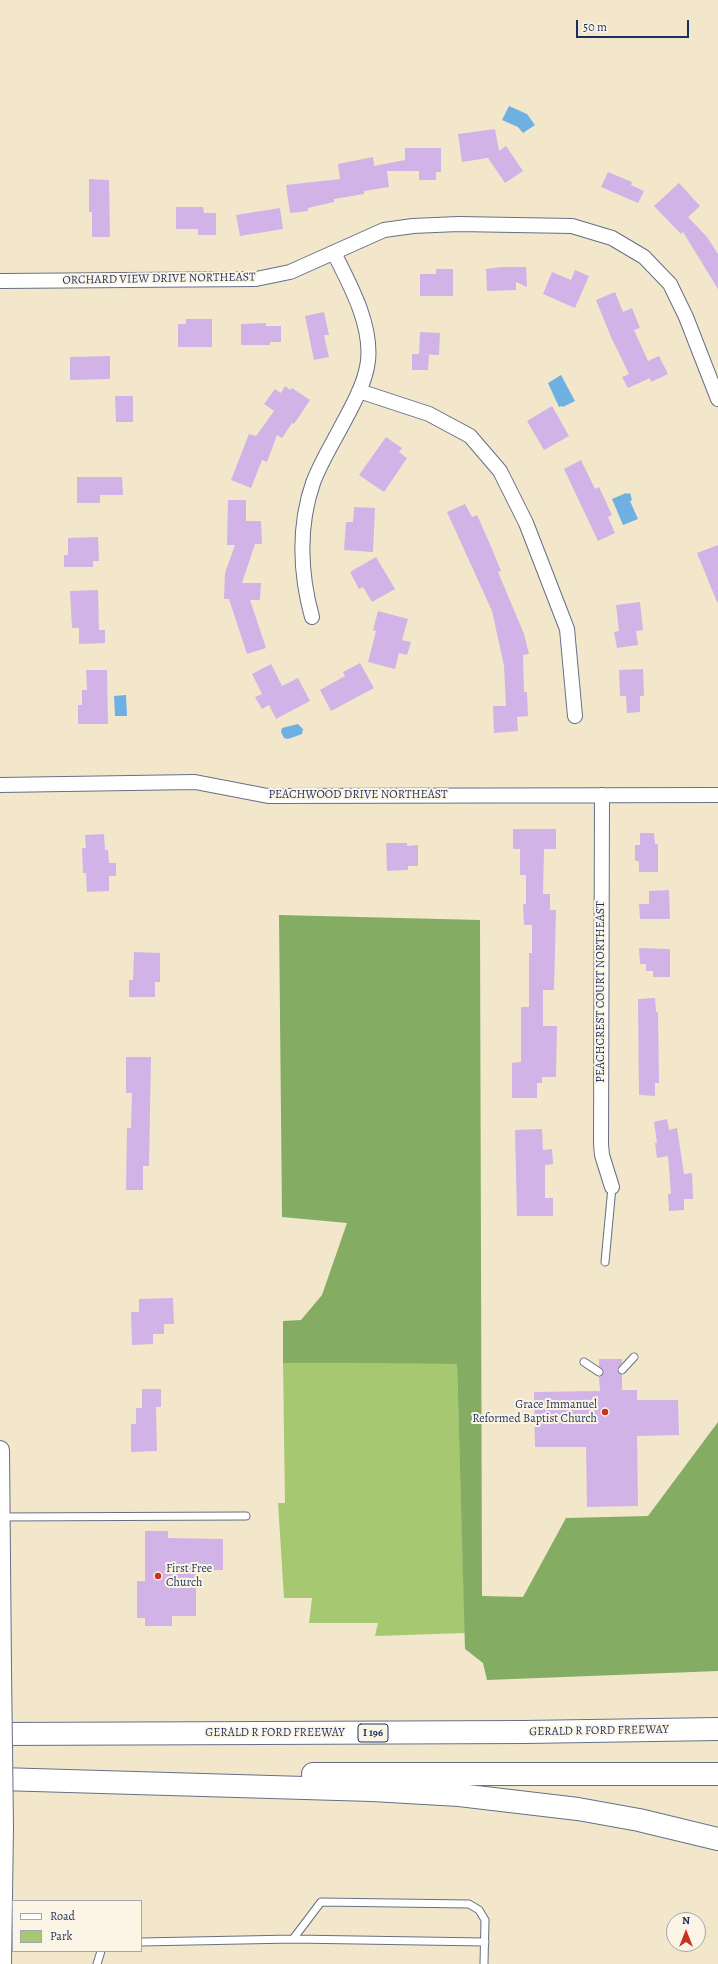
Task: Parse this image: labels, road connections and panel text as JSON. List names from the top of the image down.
{
  "streets": {
    "highway": ["GERALD R FORD FREEWAY", "I 196"],
    "street": ["ORCHARD VIEW DRIVE NORTHEAST", "PEACHWOOD DRIVE NORTHEAST", "PEACHCREST COURT NORTHEAST"]
  },
  "crossings": [
    ["PEACHWOOD DRIVE NORTHEAST", "PEACHCREST COURT NORTHEAST"]
  ],
  "places": ["Grace Immanuel Reformed Baptist Church", "First Free Church"],
  "legend": ["Road", "Park"],
  "scale_bar": "50 m",
  "north": "top"
}
